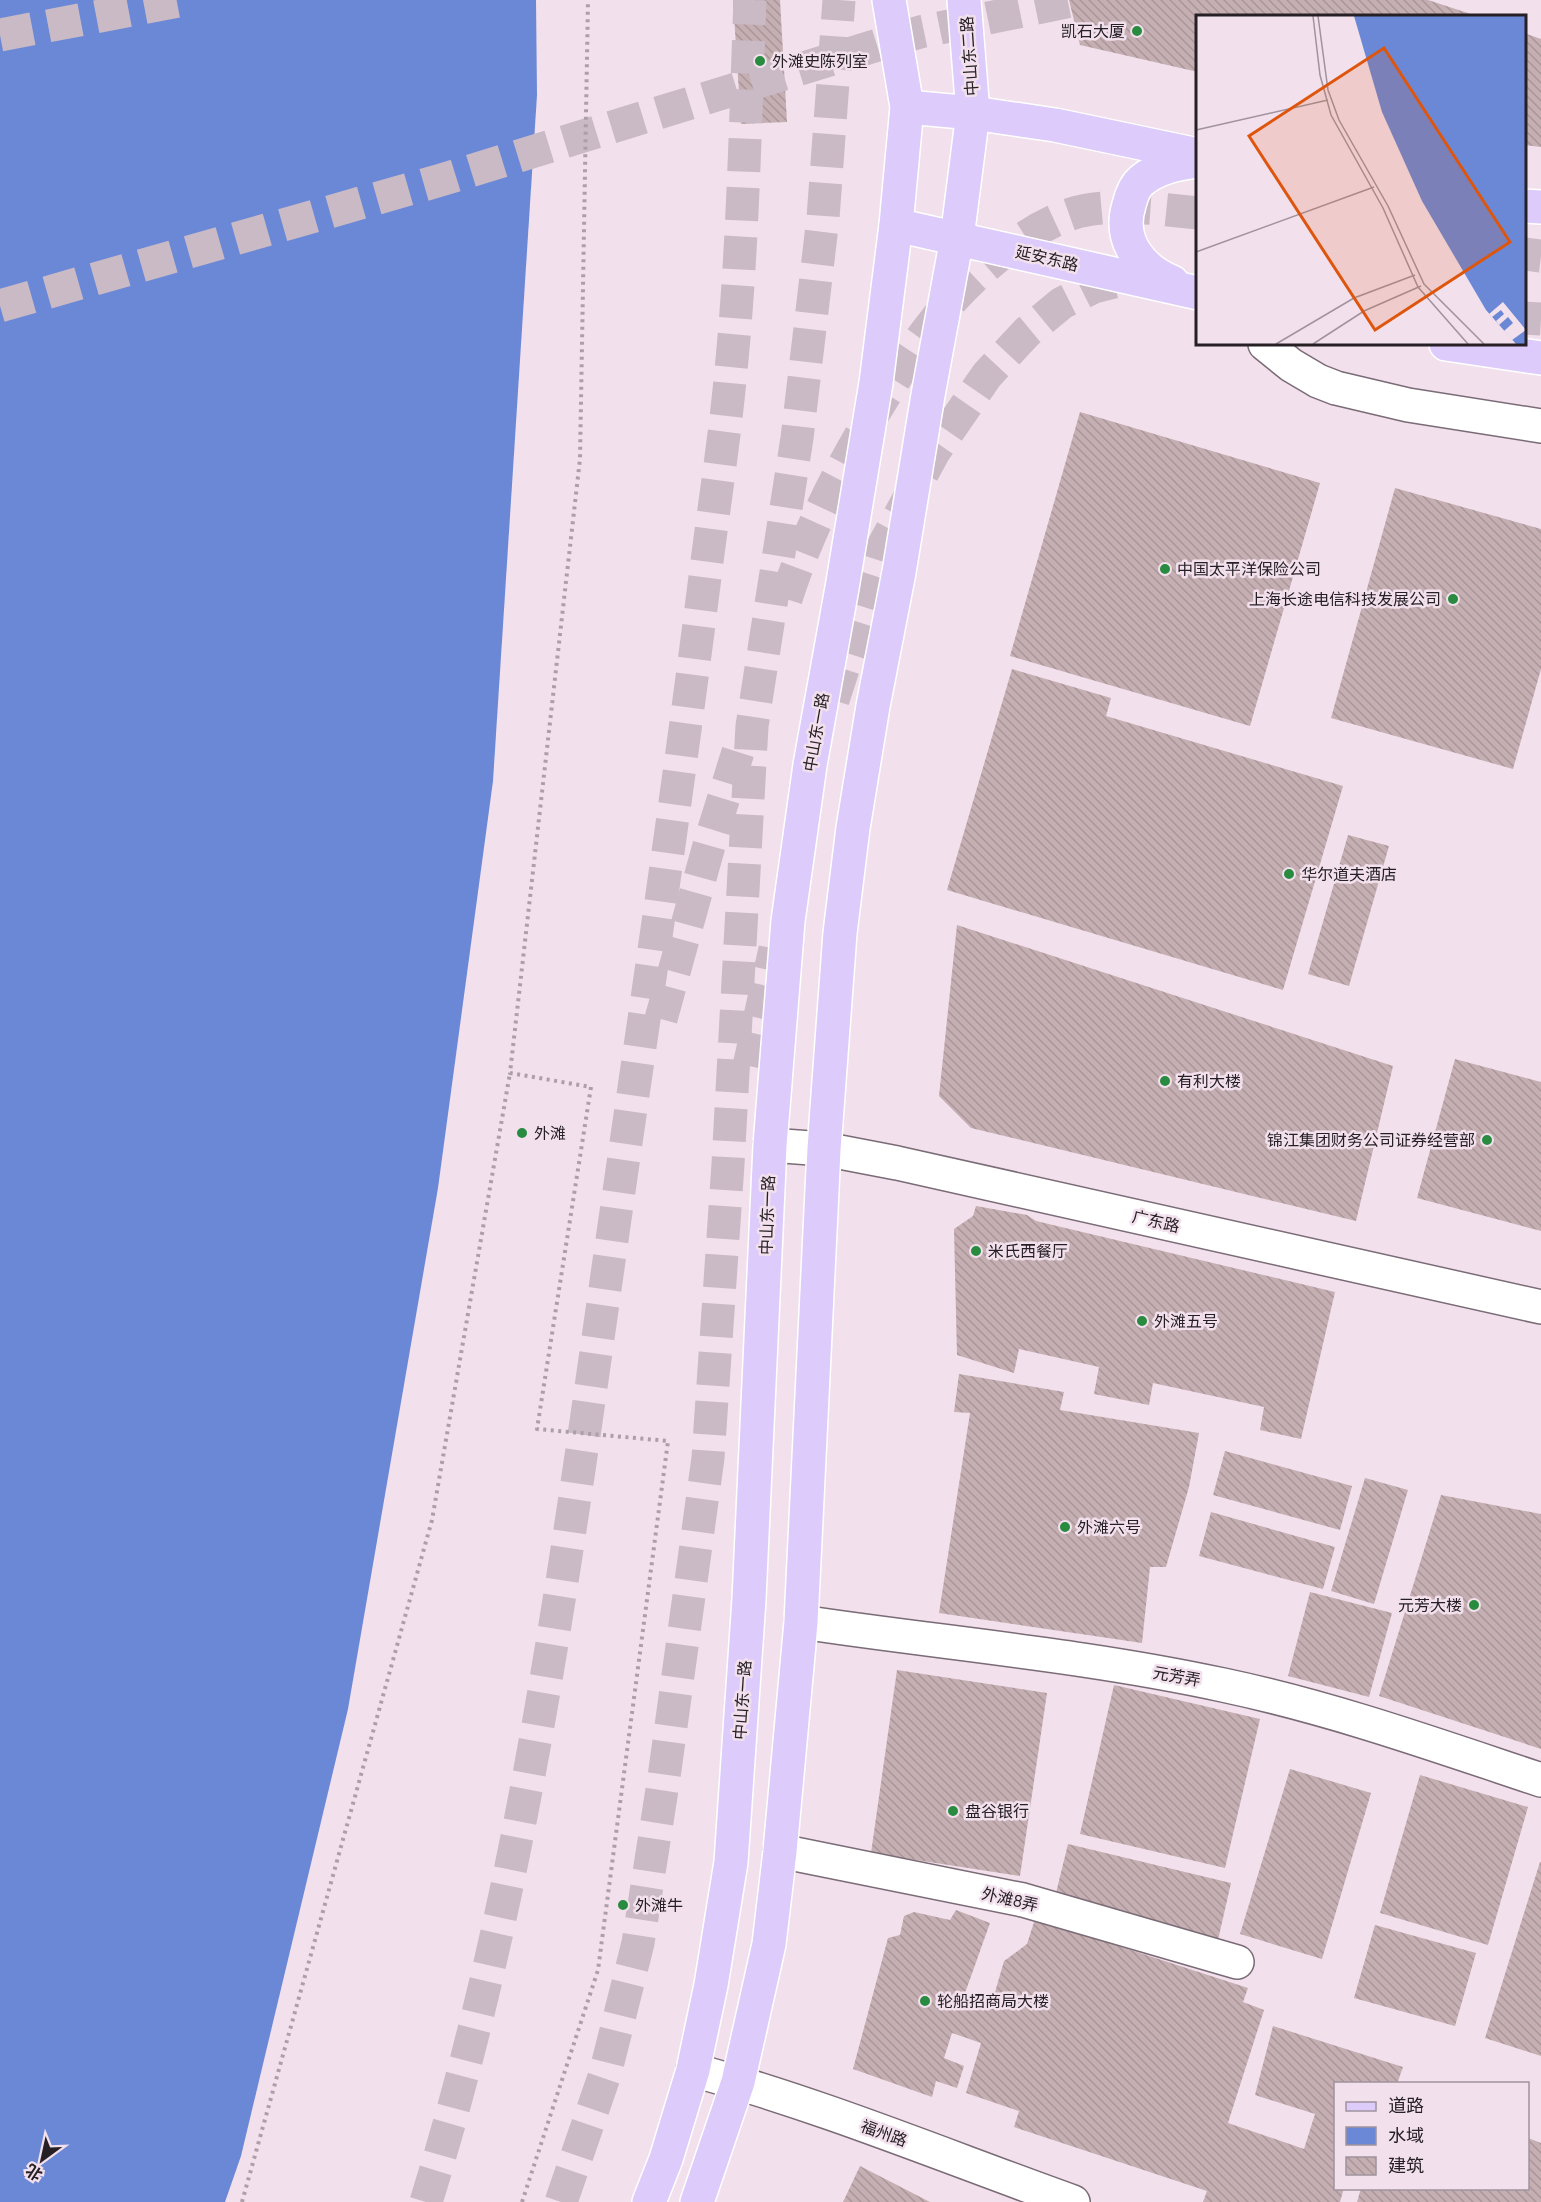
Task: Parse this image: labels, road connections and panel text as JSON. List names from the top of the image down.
{
  "streets": {
    "main road": ["中山东二路", "延安东路", "中山东一路"],
    "street": [
      "广东路",
      "元芳弄",
      "外滩8弄",
      "福州路"
    ]
  },
  "crossings": [
    ["中山东二路", "延安东路"],
    ["延安东路", "中山东一路"],
    ["中山东一路", "广东路"],
    ["中山东一路", "福州路"]
  ],
  "places": [
    "凯石大厦",
    "外滩史陈列室",
    "中国太平洋保险公司",
    "上海长途电信科技发展公司",
    "华尔道夫酒店",
    "有利大楼",
    "外滩",
    "锦江集团财务公司证券经营部",
    "米氏西餐厅",
    "外滩五号",
    "外滩六号",
    "元芳大楼",
    "盘谷银行",
    "外滩牛",
    "轮船招商局大楼"
  ],
  "legend": ["道路", "水域", "建筑"],
  "north": "bottom left"
}
